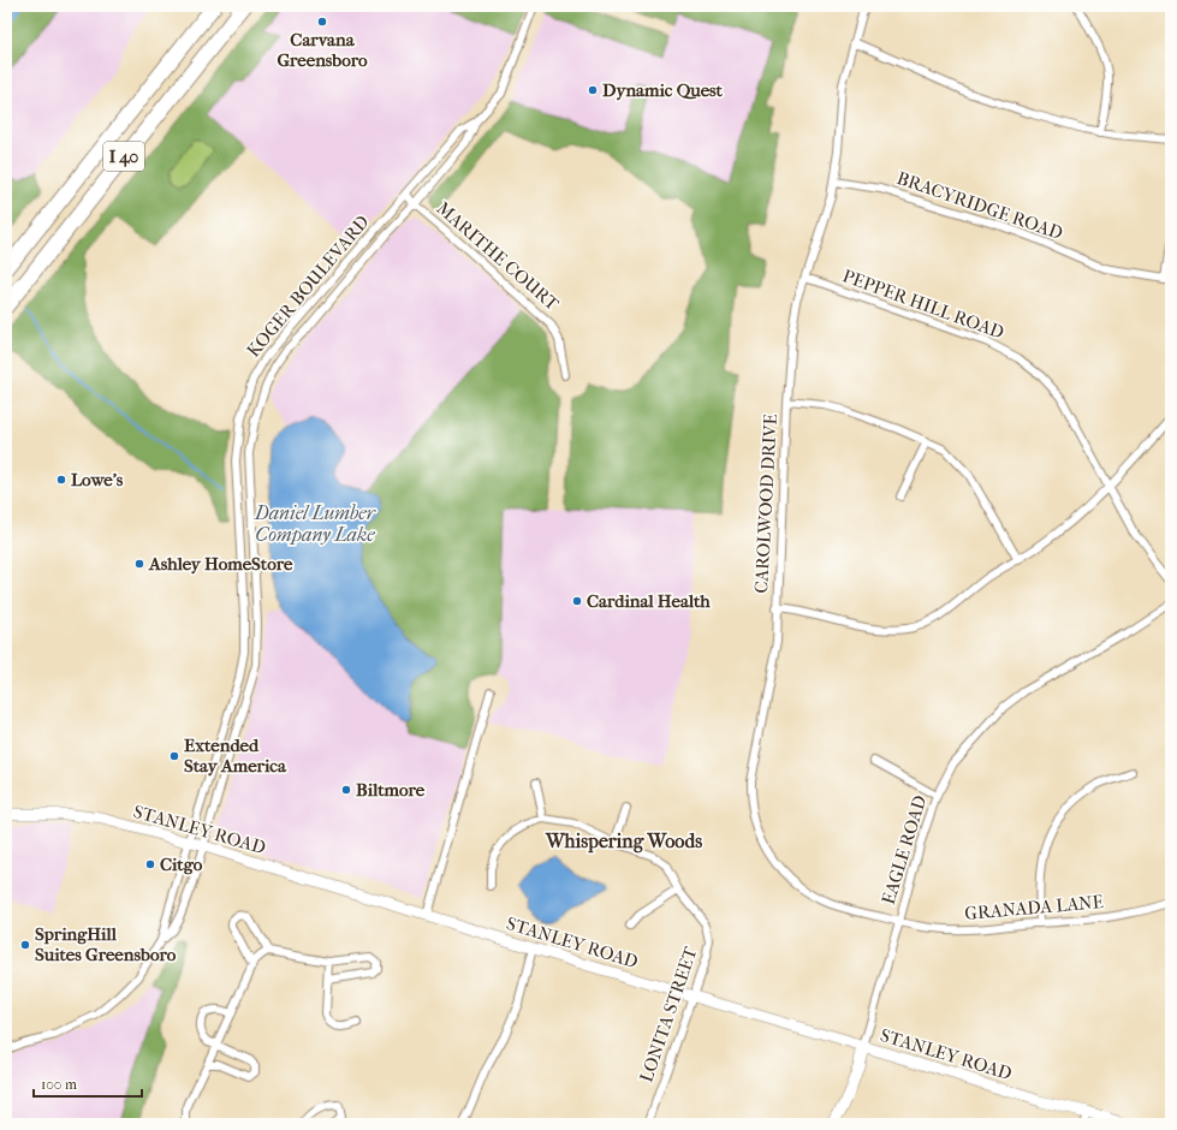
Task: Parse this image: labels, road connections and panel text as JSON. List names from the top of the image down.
{
  "streets": {
    "highway": ["I 40"],
    "street": [
      "BRACYRIDGE ROAD",
      "MARITHE COURT",
      "KOGER BOULEVARD",
      "PEPPER HILL ROAD",
      "CAROLWOOD DRIVE",
      "STANLEY ROAD",
      "EAGLE ROAD",
      "GRANADA LANE",
      "LONITA STREET"
    ]
  },
  "crossings": [
    ["BRACYRIDGE ROAD", "CAROLWOOD DRIVE"],
    ["MARITHE COURT", "KOGER BOULEVARD"],
    ["KOGER BOULEVARD", "STANLEY ROAD"],
    ["PEPPER HILL ROAD", "CAROLWOOD DRIVE"],
    ["CAROLWOOD DRIVE", "EAGLE ROAD"],
    ["CAROLWOOD DRIVE", "GRANADA LANE"],
    ["STANLEY ROAD", "EAGLE ROAD"],
    ["STANLEY ROAD", "LONITA STREET"],
    ["EAGLE ROAD", "GRANADA LANE"]
  ],
  "districts": ["Whispering Woods"],
  "water": ["Daniel Lumber Company Lake"],
  "places": [
    "Carvana Greensboro",
    "Dynamic Quest",
    "Lowe's",
    "Ashley HomeStore",
    "Cardinal Health",
    "Extended Stay America",
    "Biltmore",
    "Citgo",
    "SpringHill Suites Greensboro"
  ],
  "scale_bar": "100 m"
}
